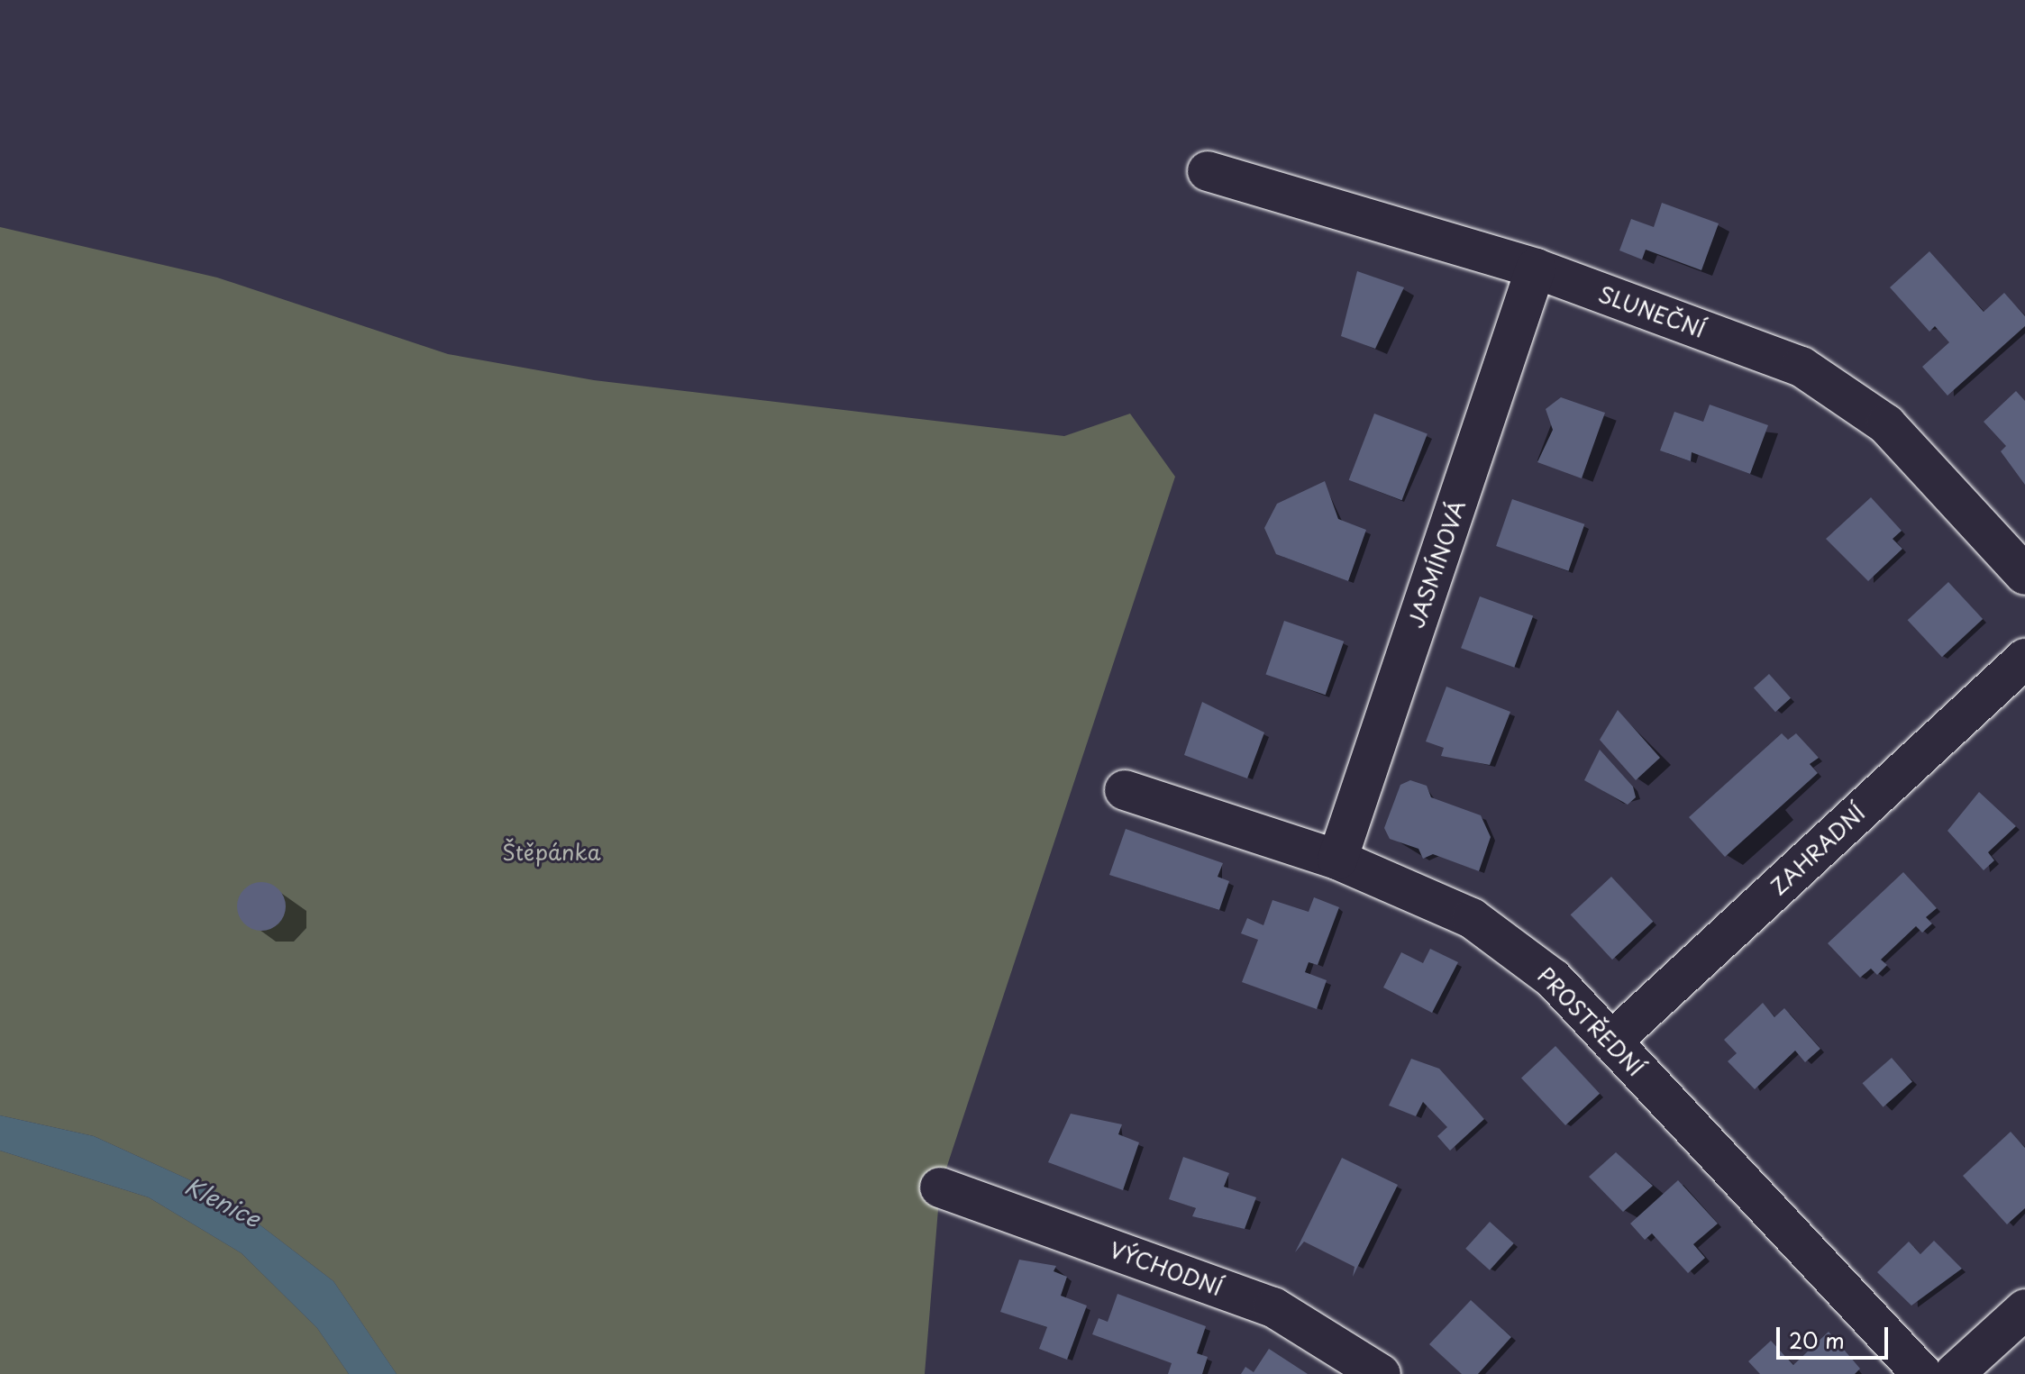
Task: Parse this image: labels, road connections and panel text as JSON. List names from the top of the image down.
{
  "streets": {
    "street": [
      "SLUNEČNÍ",
      "JASMÍNOVÁ",
      "ZAHRADNÍ",
      "PROSTŘEDNÍ",
      "VÝCHODNÍ"
    ]
  },
  "crossings": [
    ["SLUNEČNÍ", "JASMÍNOVÁ"],
    ["JASMÍNOVÁ", "PROSTŘEDNÍ"],
    ["ZAHRADNÍ", "PROSTŘEDNÍ"]
  ],
  "water": ["Klenice"],
  "parks": ["Štěpánka"],
  "scale_bar": "20 m"
}
